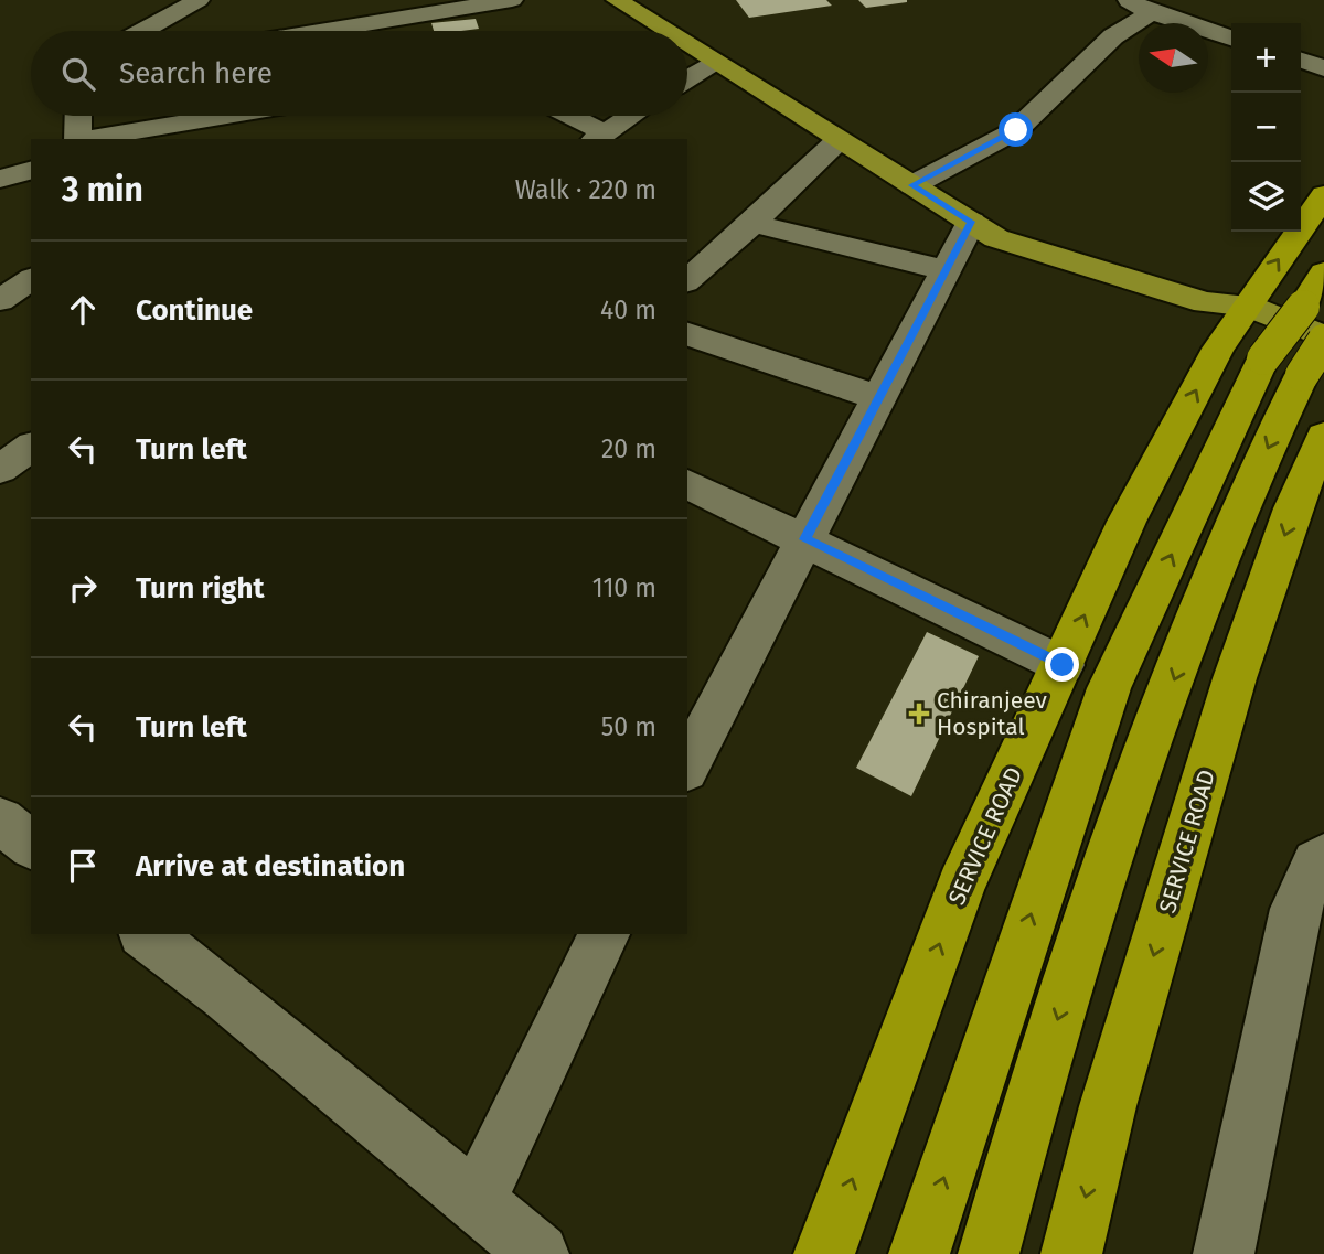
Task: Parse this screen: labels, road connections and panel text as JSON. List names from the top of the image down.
{
  "streets": {
    "highway": ["SERVICE ROAD"]
  },
  "places": {
    "health": ["Chiranjeev Hospital"]
  },
  "north": "left",
  "page": {
    "map_buttons": ["+", "−"],
    "search": "Search here",
    "heading": ["3 min", "Walk · 220 m"],
    "list": [
      ["Continue", "40 m"],
      ["Turn left", "20 m"],
      ["Turn right", "110 m"],
      ["Turn left", "50 m"],
      "Arrive at destination"
    ]
  }
}
